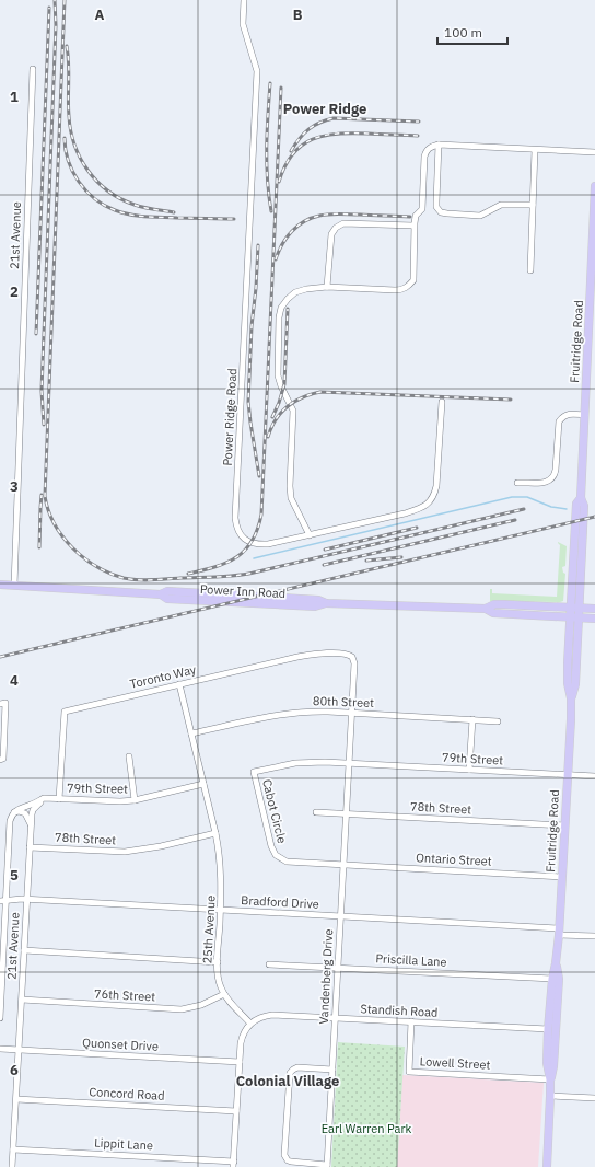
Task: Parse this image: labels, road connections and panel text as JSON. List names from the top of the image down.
{
  "streets": {
    "main road": ["Fruitridge Road", "Power Inn Road"],
    "street": [
      "21st Avenue",
      "Power Ridge Road",
      "Toronto Way",
      "80th Street",
      "79th Street",
      "78th Street",
      "Cabot Circle",
      "Ontario Street",
      "Bradford Drive",
      "25th Avenue",
      "Priscilla Lane",
      "Vandenberg Drive",
      "76th Street",
      "Standish Road",
      "Quonset Drive",
      "Lowell Street",
      "Concord Road",
      "Lippit Lane"
    ]
  },
  "crossings": [
    ["21st Avenue", "Power Inn Road"],
    ["21st Avenue", "78th Street"],
    ["21st Avenue", "Bradford Drive"],
    ["21st Avenue", "76th Street"],
    ["21st Avenue", "Quonset Drive"],
    ["21st Avenue", "Concord Road"],
    ["21st Avenue", "Lippit Lane"],
    ["Fruitridge Road", "Power Inn Road"],
    ["Fruitridge Road", "79th Street"],
    ["Fruitridge Road", "78th Street"],
    ["Fruitridge Road", "Ontario Street"],
    ["Fruitridge Road", "Bradford Drive"],
    ["Fruitridge Road", "Priscilla Lane"],
    ["Fruitridge Road", "Standish Road"],
    ["Fruitridge Road", "Lowell Street"],
    ["Toronto Way", "79th Street"],
    ["Toronto Way", "25th Avenue"],
    ["Toronto Way", "Vandenberg Drive"],
    ["80th Street", "25th Avenue"],
    ["80th Street", "Vandenberg Drive"],
    ["79th Street", "Cabot Circle"],
    ["79th Street", "25th Avenue"],
    ["79th Street", "Vandenberg Drive"],
    ["78th Street", "25th Avenue"],
    ["78th Street", "Vandenberg Drive"],
    ["Cabot Circle", "Ontario Street"],
    ["Cabot Circle", "Vandenberg Drive"],
    ["Ontario Street", "Vandenberg Drive"],
    ["Bradford Drive", "25th Avenue"],
    ["Bradford Drive", "Vandenberg Drive"],
    ["25th Avenue", "76th Street"],
    ["25th Avenue", "Standish Road"],
    ["Priscilla Lane", "Vandenberg Drive"],
    ["Vandenberg Drive", "Standish Road"],
    ["Standish Road", "Lowell Street"]
  ],
  "districts": ["Power Ridge", "Colonial Village"],
  "parks": ["Earl Warren Park"],
  "scale_bar": "100 m",
  "grid": {
    "columns": ["A", "B"],
    "rows": [
      "1",
      "2",
      "3",
      "4",
      "5",
      "6"
    ]
  }
}
